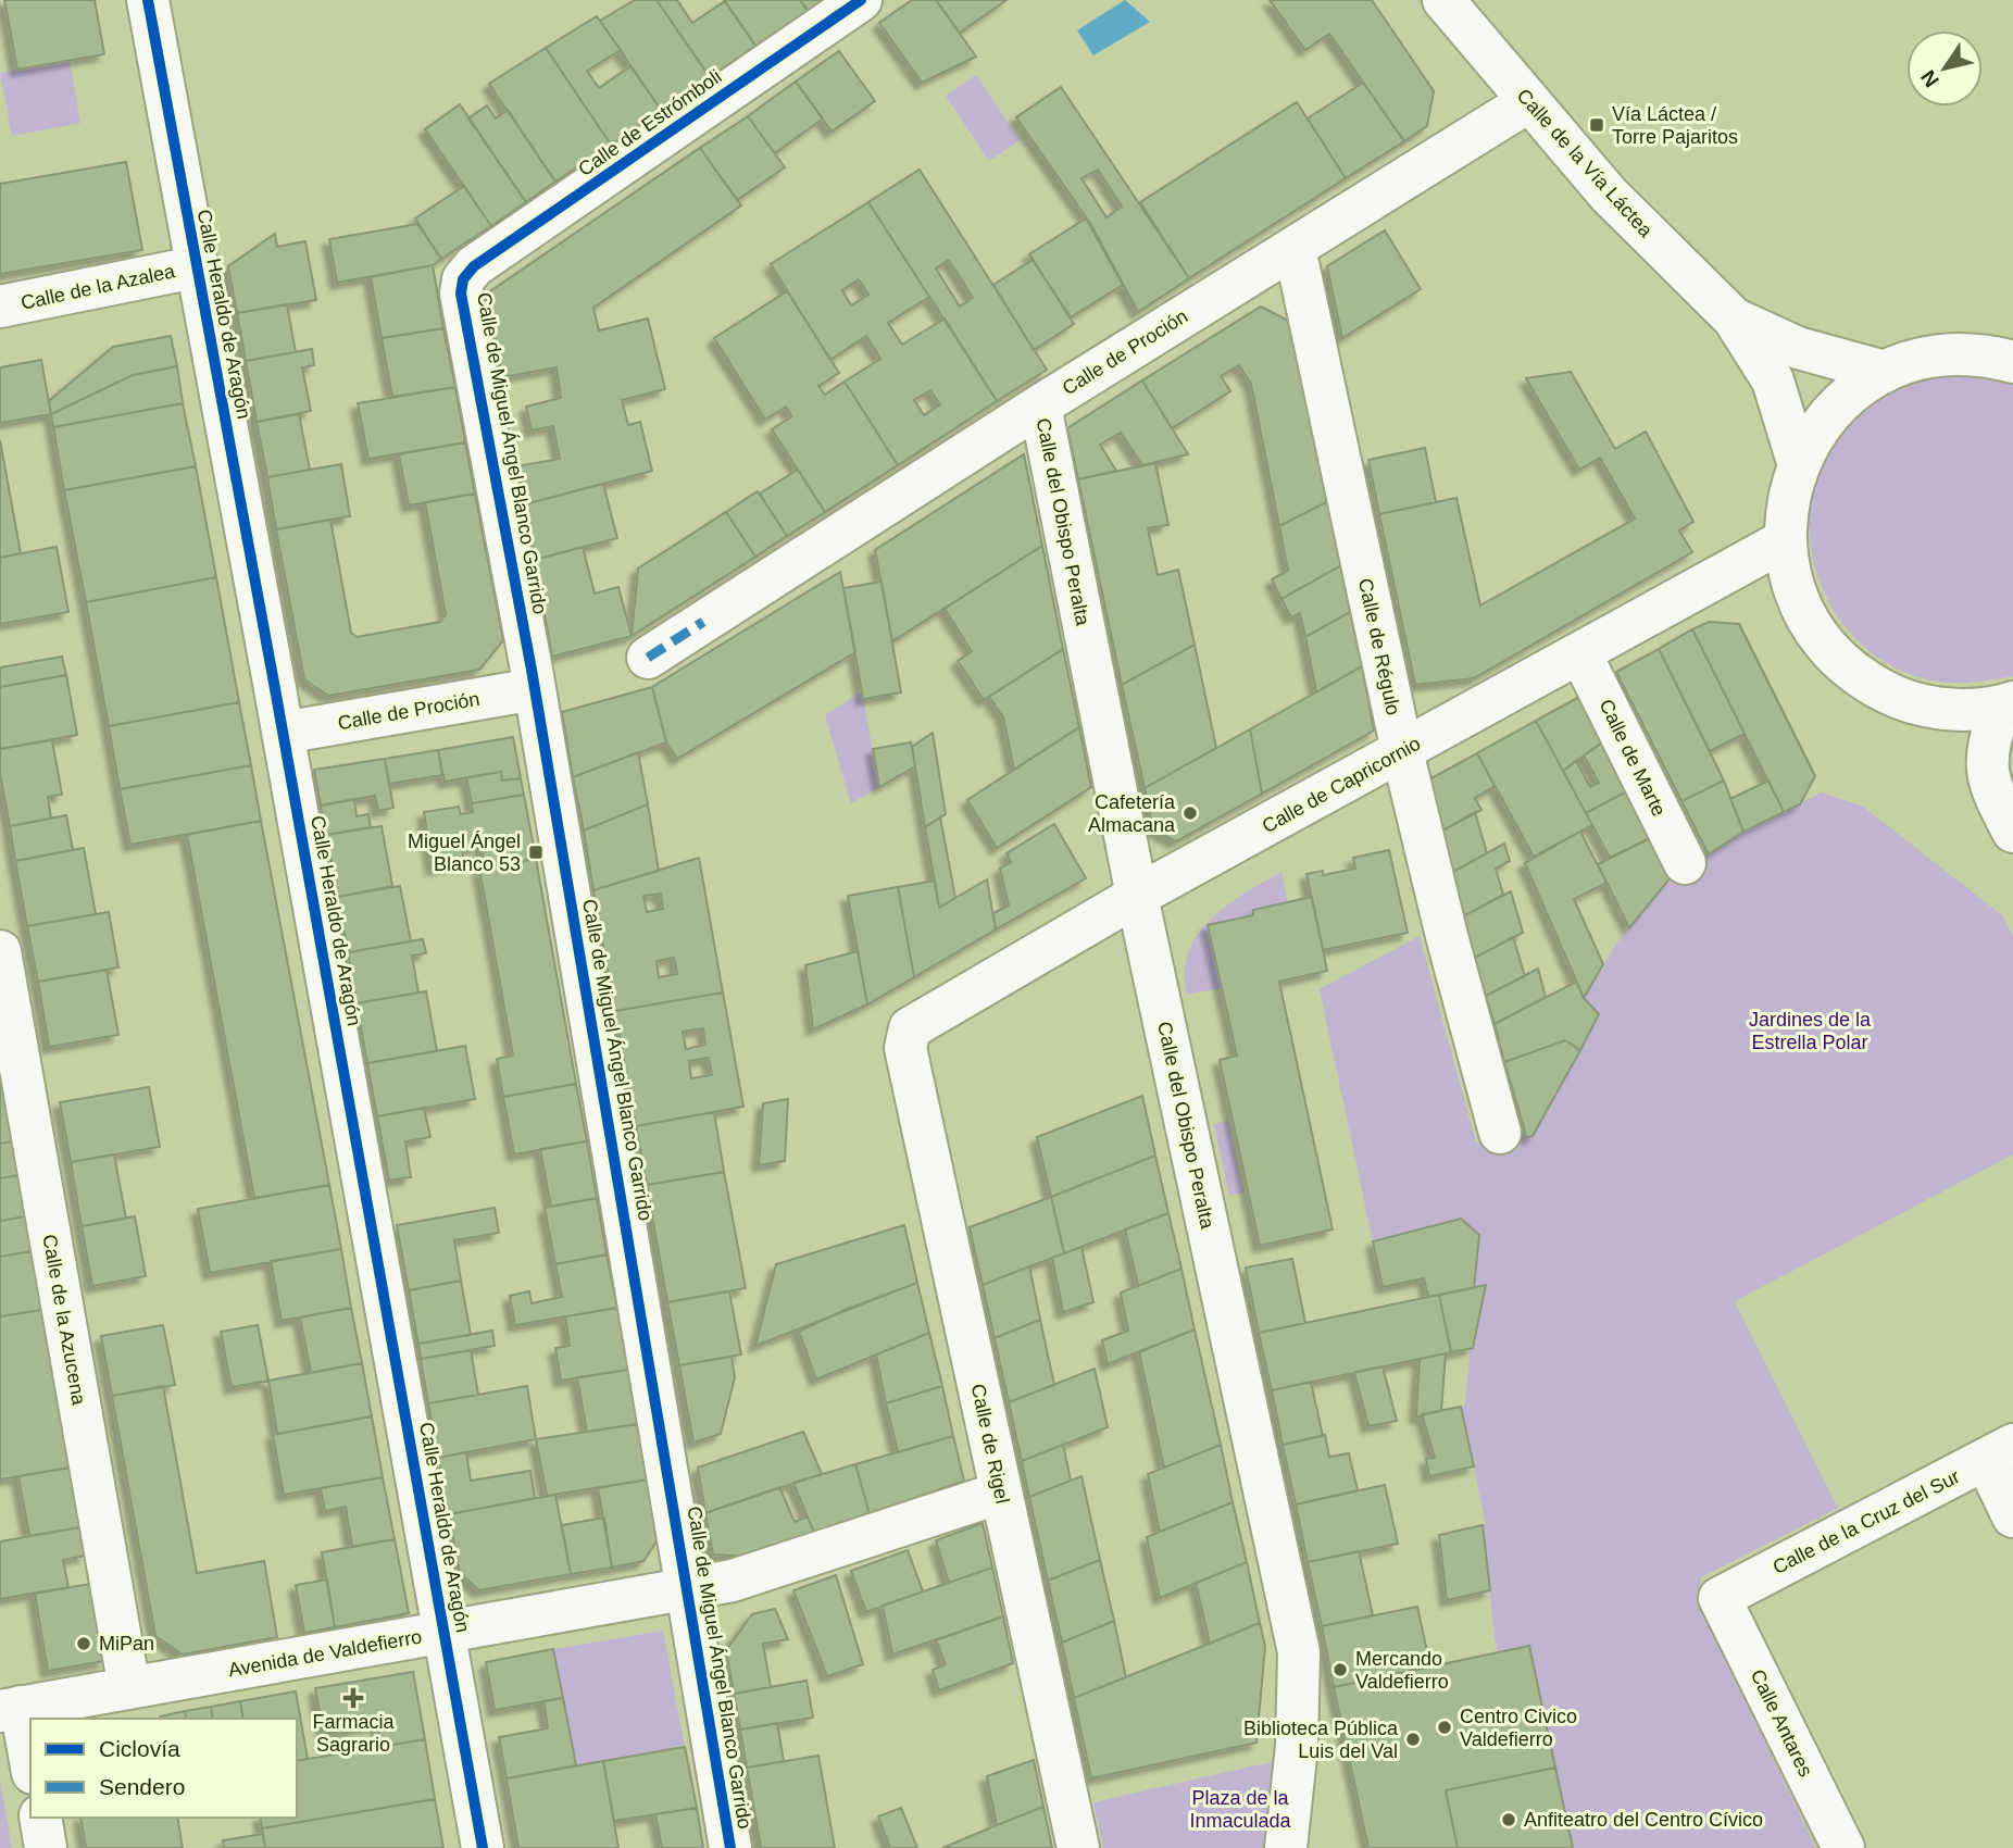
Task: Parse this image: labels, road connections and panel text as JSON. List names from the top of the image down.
{
  "streets": {
    "street": [
      "Calle de Estrómboli",
      "Calle de la Vía Láctea",
      "Calle de la Azalea",
      "Calle Heraldo de Aragón",
      "Calle de Proción",
      "Calle de Miguel Ángel Blanco Garrido",
      "Calle del Obispo Peralta",
      "Calle de Régulo",
      "Calle de Marte",
      "Calle de Capricornio",
      "Calle de la Azucena",
      "Calle de Rigel",
      "Calle de la Cruz del Sur",
      "Avenida de Valdefierro",
      "Calle Antares"
    ]
  },
  "crossings": [
    ["Calle de Estrómboli", "Calle de Miguel Ángel Blanco Garrido"],
    ["Calle de la Vía Láctea", "Calle de Proción"],
    ["Calle de la Azalea", "Calle Heraldo de Aragón"],
    ["Calle Heraldo de Aragón", "Calle de Proción"],
    ["Calle Heraldo de Aragón", "Avenida de Valdefierro"],
    ["Calle de Proción", "Calle de Miguel Ángel Blanco Garrido"],
    ["Calle de Proción", "Calle del Obispo Peralta"],
    ["Calle de Proción", "Calle de Régulo"],
    ["Calle de Miguel Ángel Blanco Garrido", "Avenida de Valdefierro"],
    ["Calle del Obispo Peralta", "Calle de Capricornio"],
    ["Calle de Régulo", "Calle de Capricornio"],
    ["Calle de Marte", "Calle de Capricornio"],
    ["Calle de Capricornio", "Calle de Rigel"],
    ["Calle de la Azucena", "Avenida de Valdefierro"],
    ["Calle de Rigel", "Avenida de Valdefierro"],
    ["Calle de la Cruz del Sur", "Calle Antares"]
  ],
  "parks": ["Jardines de la Estrella Polar", "Plaza de la Inmaculada"],
  "places": {
    "transit": ["Vía Láctea / Torre Pajaritos", "Miguel Ángel Blanco 53"],
    "other": [
      "Cafetería Almacana",
      "MiPan",
      "Mercando Valdefierro",
      "Centro Civico Valdefierro",
      "Biblioteca Pública Luis del Val",
      "Anfiteatro del Centro Cívico"
    ],
    "health": ["Farmacia Sagrario"]
  },
  "legend": ["Ciclovía", "Sendero"],
  "north": "bottom left"
}
